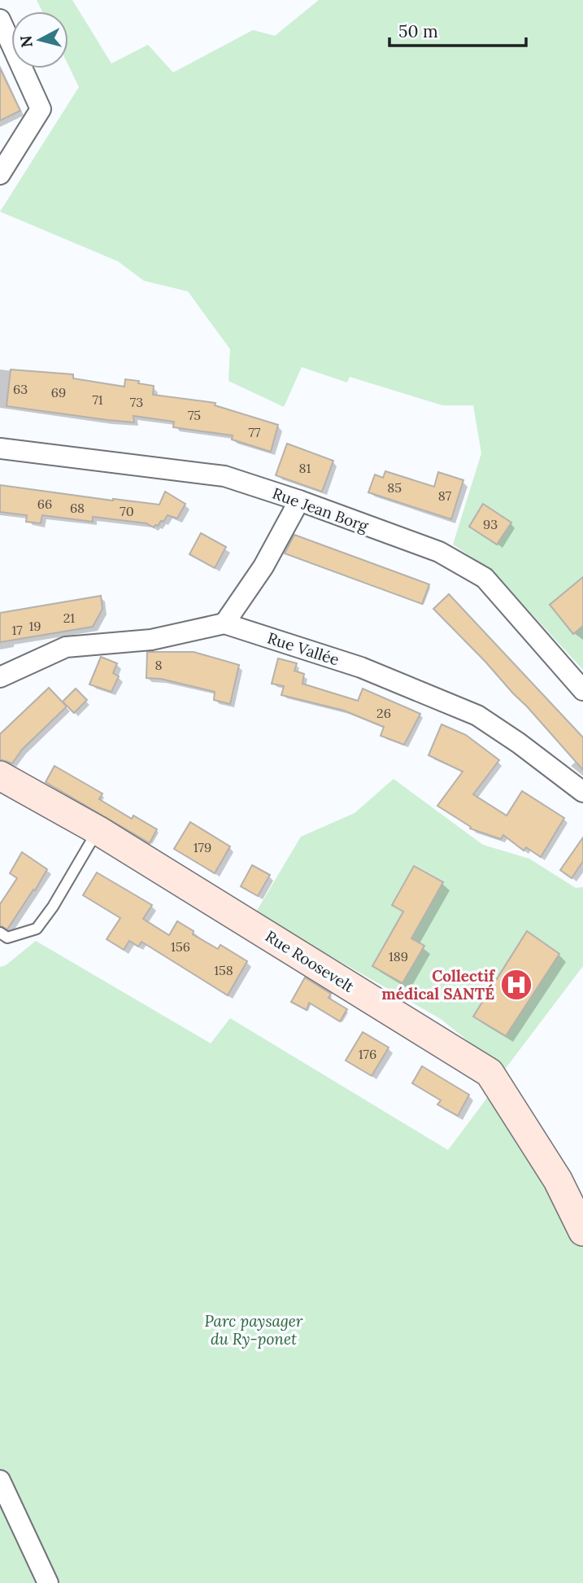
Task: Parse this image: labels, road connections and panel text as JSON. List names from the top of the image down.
{
  "streets": {
    "main road": ["Rue Roosevelt"],
    "street": ["Rue Jean Borg", "Rue Vallée"]
  },
  "parks": ["Parc paysager du Ry-ponet"],
  "places": {
    "hospital": ["Collectif médical SANTÉ"]
  },
  "house_numbers": [
    "63",
    "69",
    "71",
    "73",
    "75",
    "77",
    "81",
    "85",
    "87",
    "66",
    "68",
    "70",
    "93",
    "21",
    "19",
    "17",
    "8",
    "26",
    "179",
    "156",
    "189",
    "158",
    "176"
  ],
  "scale_bar": "50 m",
  "north": "left"
}
